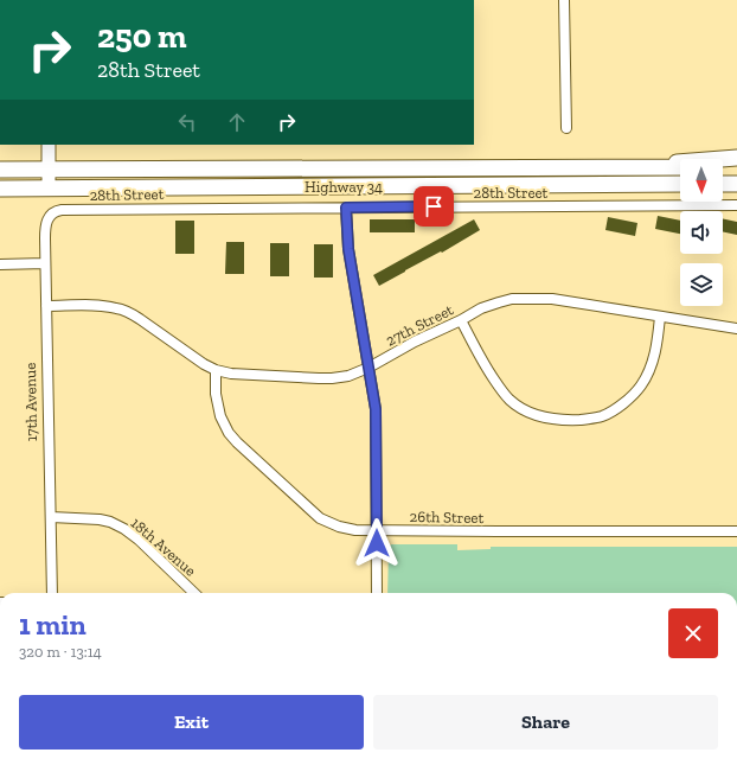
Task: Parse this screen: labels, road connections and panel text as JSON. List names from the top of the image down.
{
  "streets": {
    "highway": ["Highway 34"],
    "street": [
      "28th Street",
      "27th Street",
      "17th Avenue",
      "26th Street",
      "18th Avenue"
    ]
  },
  "crossings": [
    ["28th Street", "17th Avenue"],
    ["27th Street", "17th Avenue"],
    ["27th Street", "26th Street"],
    ["17th Avenue", "18th Avenue"]
  ],
  "north": "bottom",
  "page": {
    "turn": ["250 m", "28th Street"],
    "heading": ["1 min", "320 m · 13:14"],
    "buttons": ["Exit", "Share"]
  }
}
